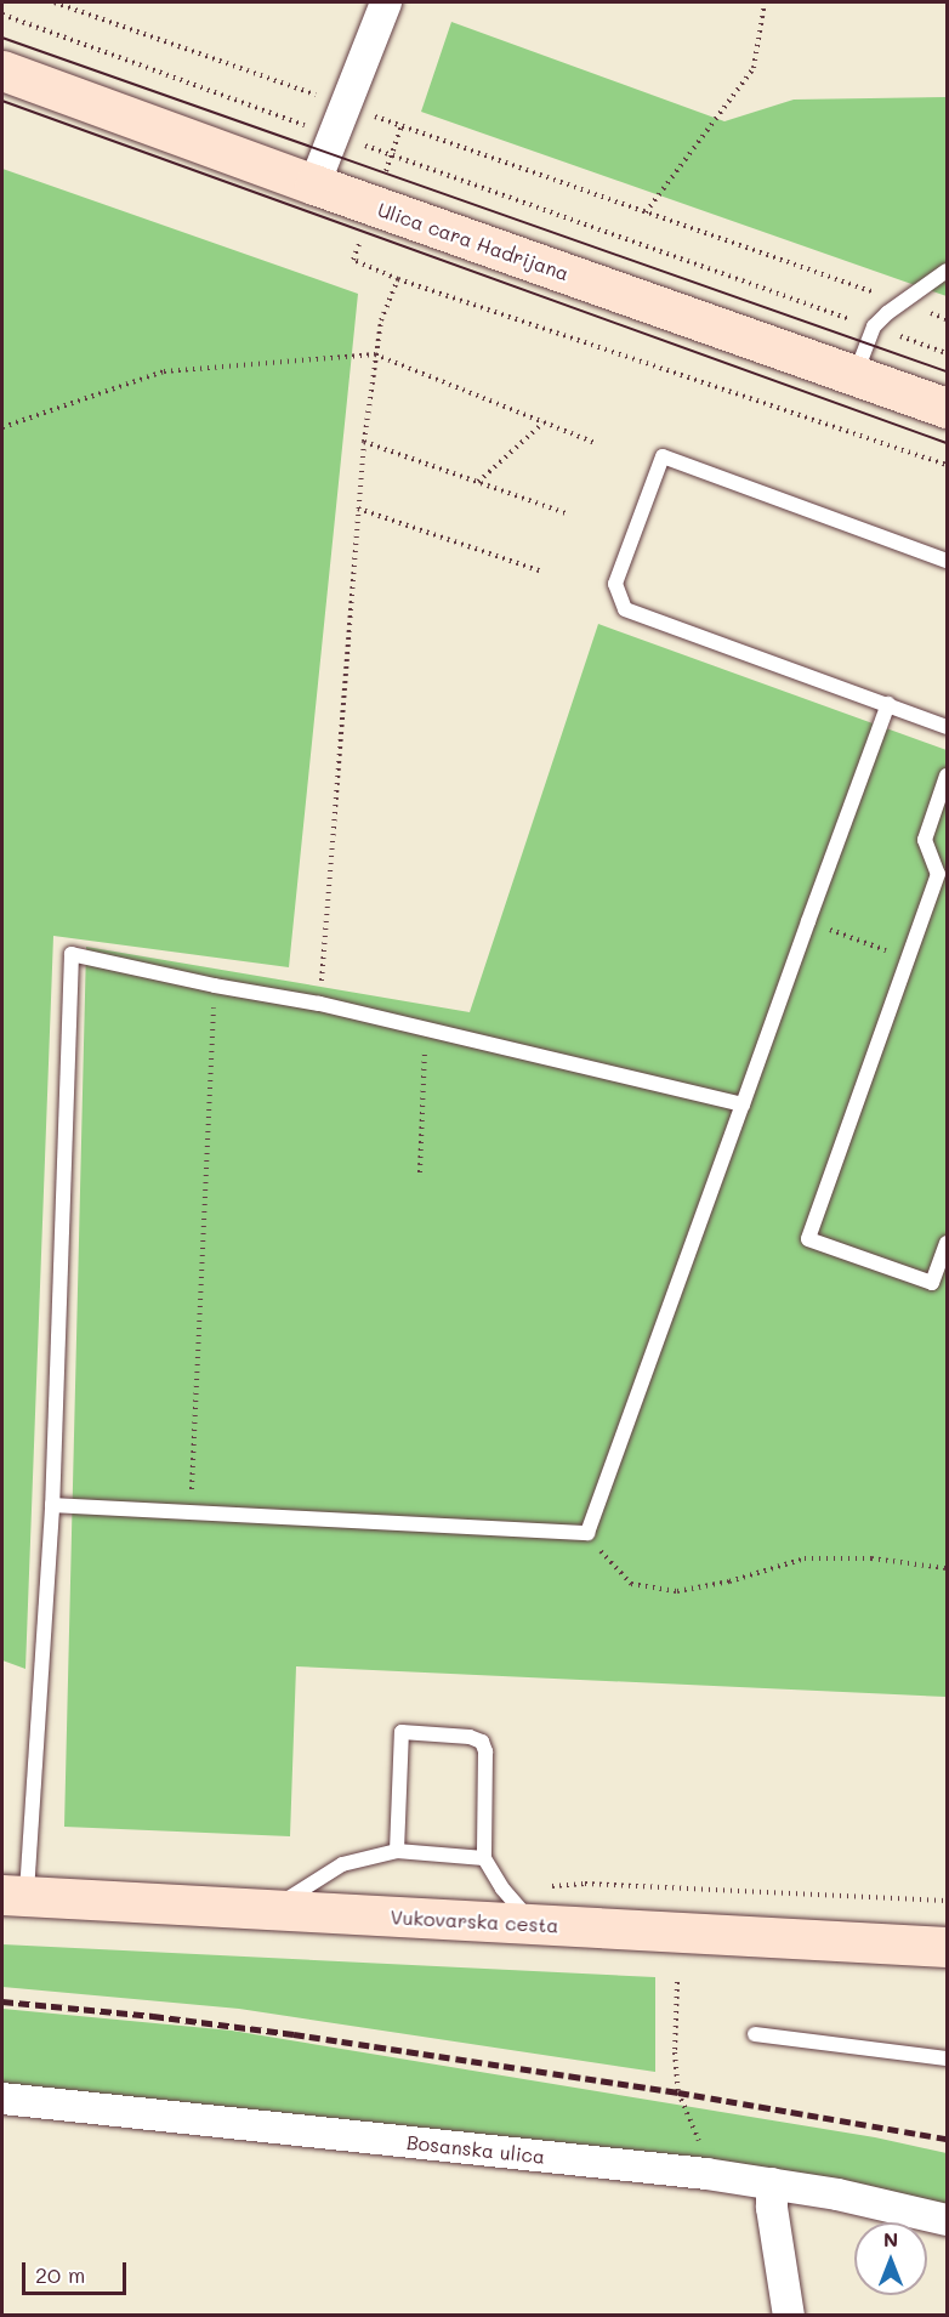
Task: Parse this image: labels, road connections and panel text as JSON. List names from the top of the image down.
{
  "streets": {
    "main road": ["Ulica cara Hadrijana", "Vukovarska cesta"],
    "street": ["Bosanska ulica"]
  },
  "scale_bar": "20 m",
  "north": "top"
}
